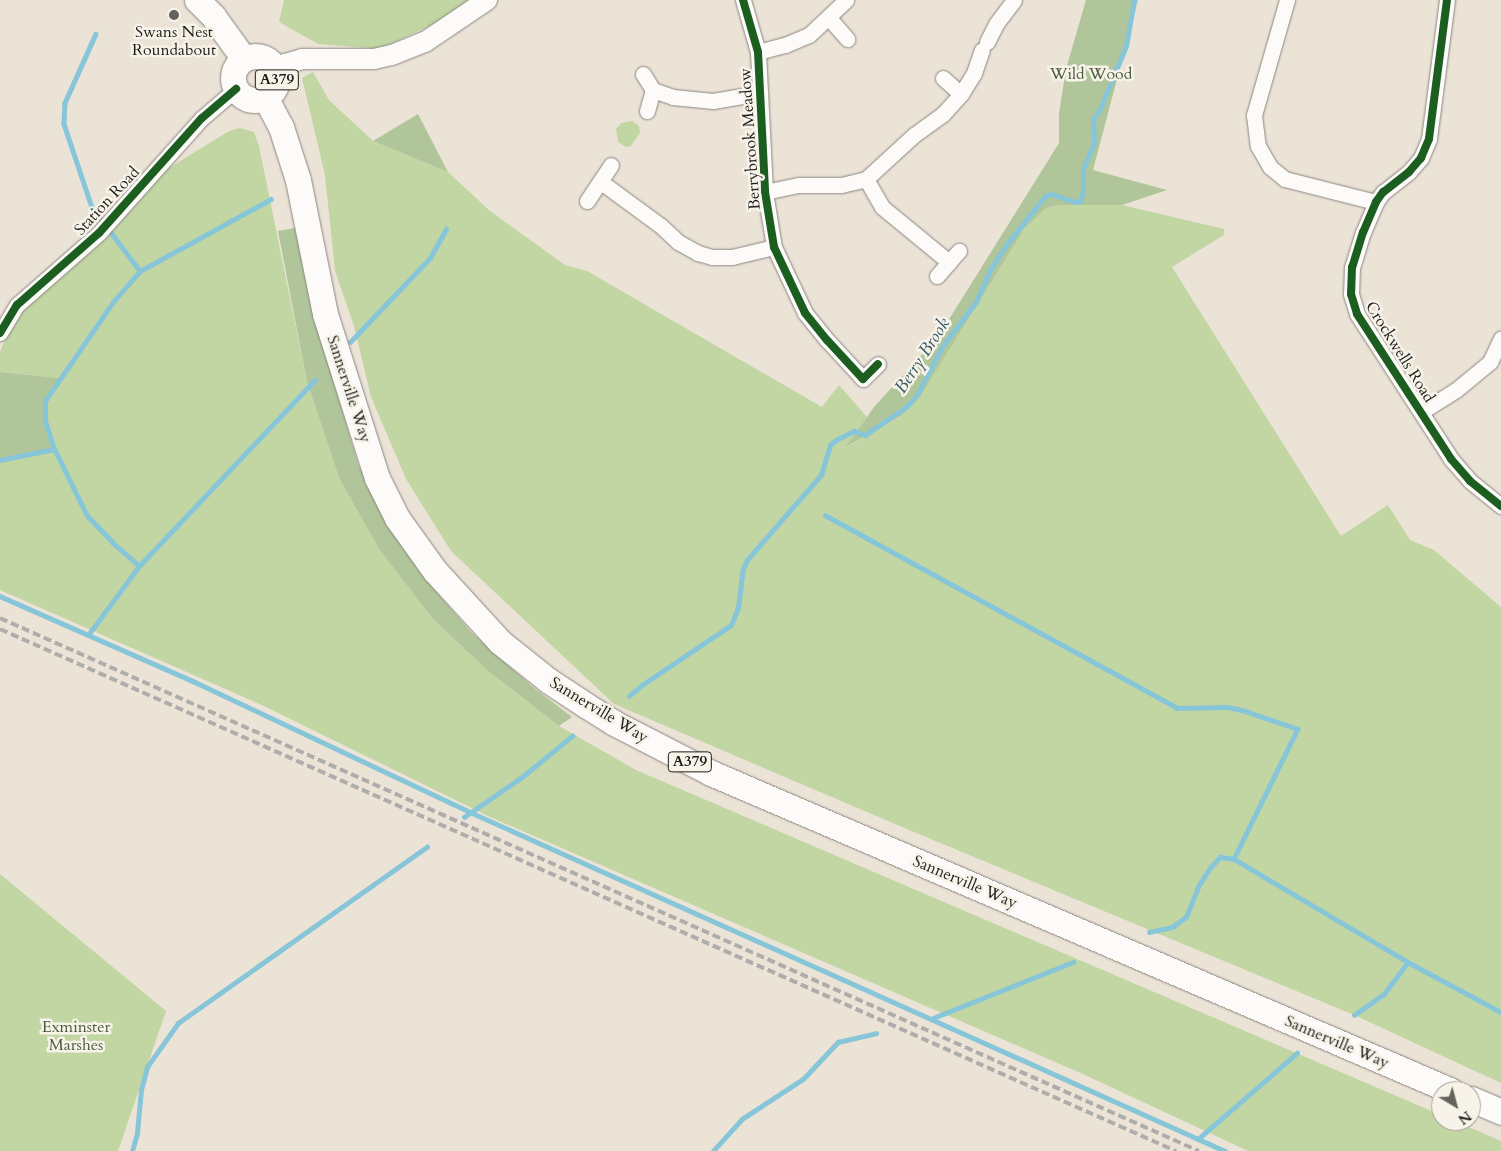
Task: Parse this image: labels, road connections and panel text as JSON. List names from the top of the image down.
{
  "streets": {
    "main road": ["A379", "Sannerville Way"],
    "street": ["Berrybrook Meadow", "Station Road", "Crockwells Road"]
  },
  "crossings": [
    ["A379", "Station Road"],
    ["A379", "Sannerville Way"],
    ["Station Road", "Sannerville Way"]
  ],
  "water": ["Berry Brook"],
  "parks": ["Wild Wood", "Exminster Marshes"],
  "places": ["Swans Nest Roundabout"],
  "north": "bottom right"
}
